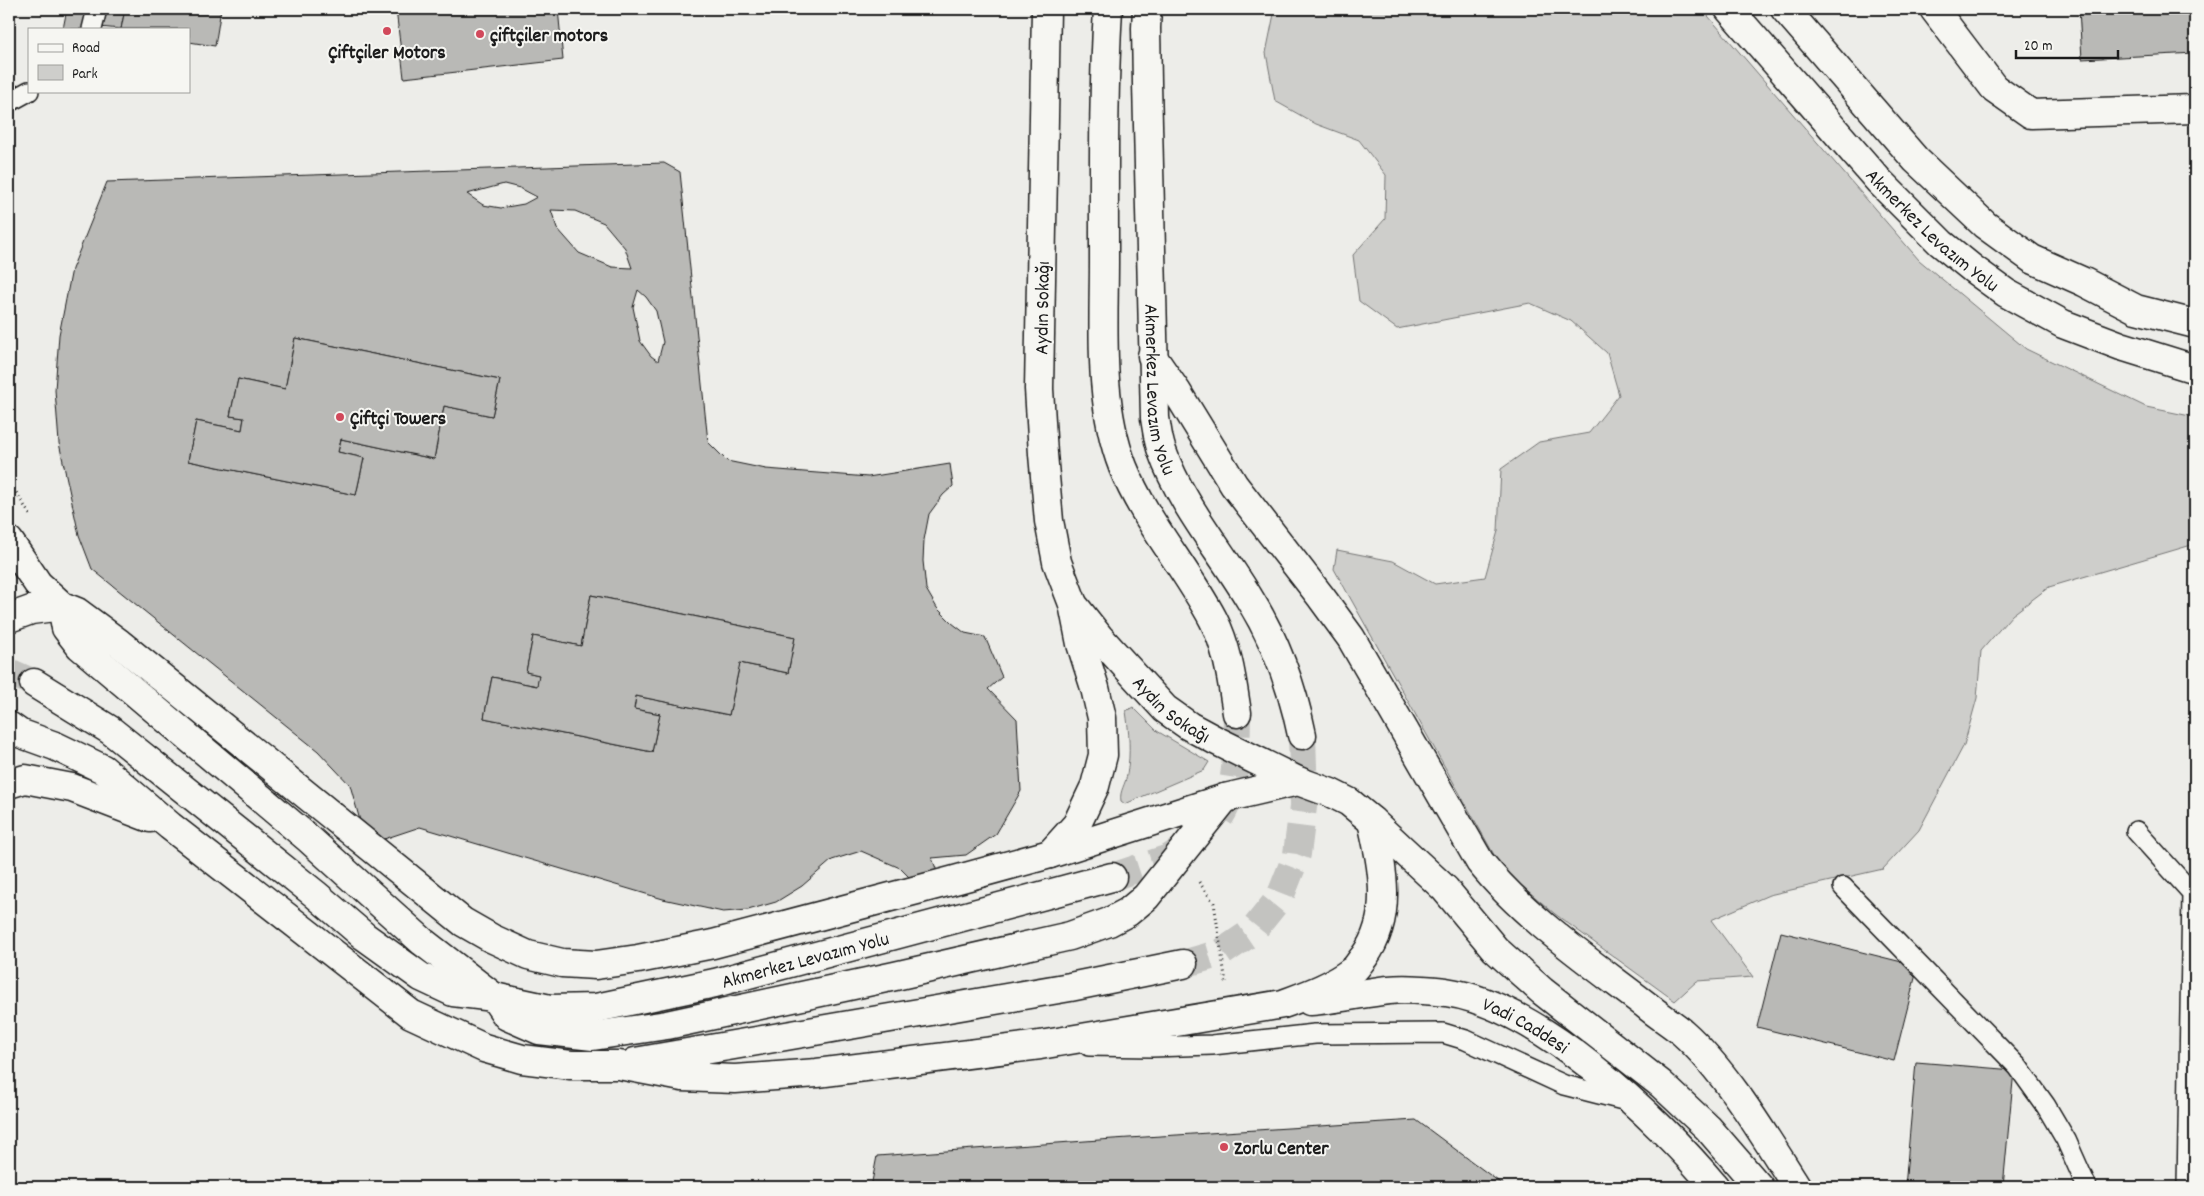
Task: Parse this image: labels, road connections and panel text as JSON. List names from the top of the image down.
{
  "streets": {
    "main road": ["Akmerkez Levazım Yolu", "Aydın Sokağı", "Vadi Caddesi"]
  },
  "places": [
    "Çiftçiler Motors",
    "çiftçiler motors",
    "Çiftçi Towers",
    "Zorlu Center"
  ],
  "legend": ["Road", "Park"],
  "scale_bar": "20 m"
}
